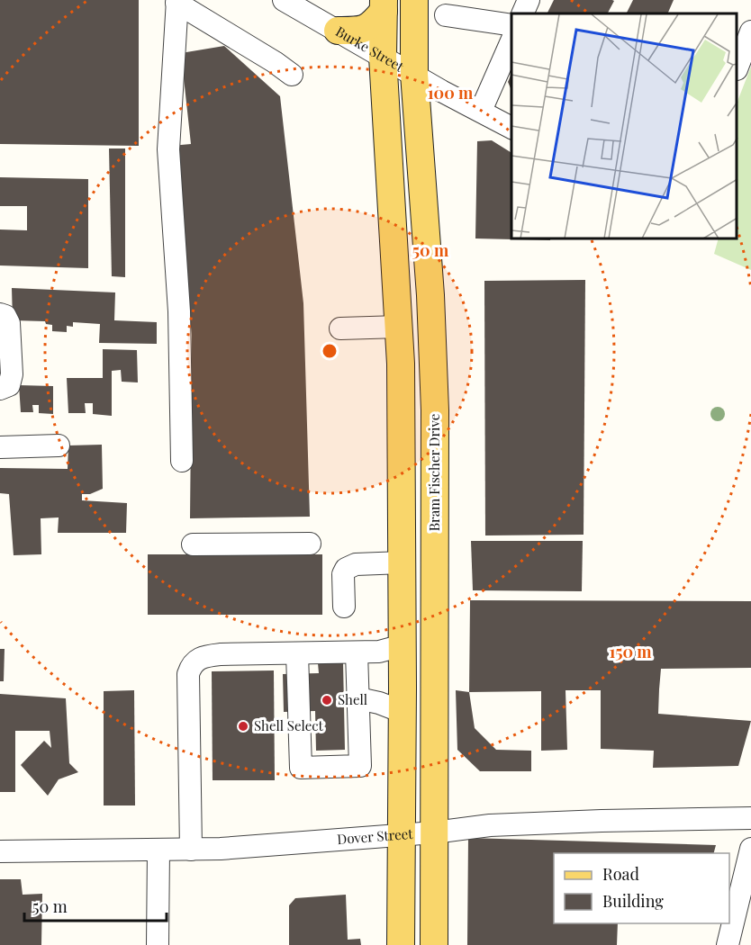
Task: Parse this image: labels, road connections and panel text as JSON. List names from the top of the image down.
{
  "streets": {
    "main road": ["Bram Fischer Drive"],
    "street": ["Burke Street", "Dover Street"]
  },
  "crossings": [
    ["Burke Street", "Bram Fischer Drive"],
    ["Bram Fischer Drive", "Dover Street"]
  ],
  "places": ["Shell", "Shell Select"],
  "legend": ["Road", "Building"],
  "scale_bar": "50 m",
  "rings": ["100 m", "50 m", "150 m"]
}
